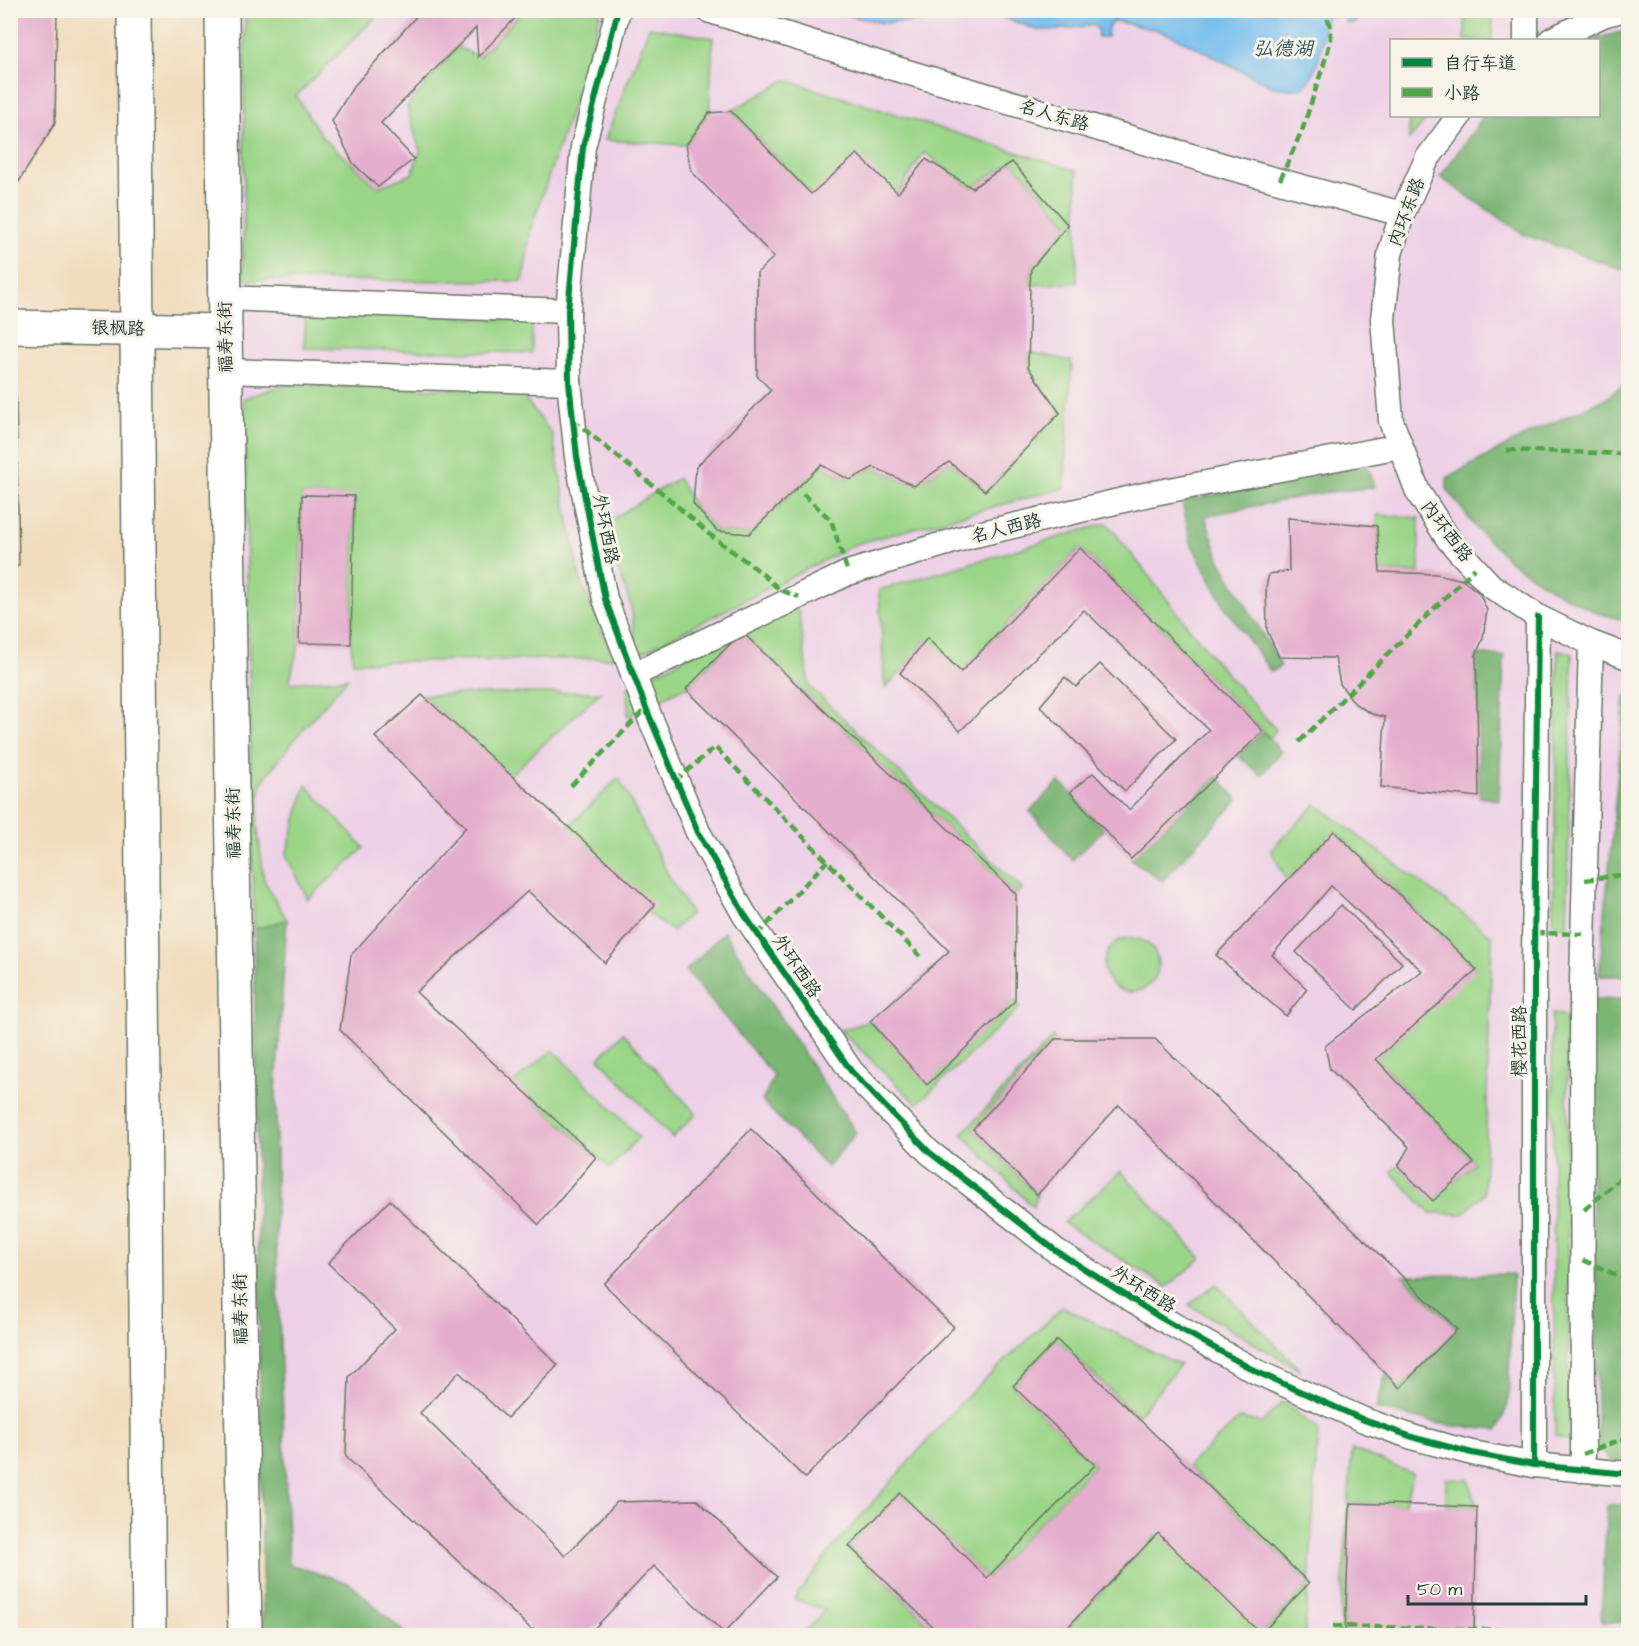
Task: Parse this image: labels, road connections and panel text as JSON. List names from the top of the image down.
{
  "streets": {
    "main road": ["银枫路", "福寿东街"],
    "street": [
      "名人东路",
      "内环东路",
      "名人西路",
      "外环西路",
      "内环西路",
      "樱花西路"
    ]
  },
  "crossings": [
    ["名人东路", "内环东路"],
    ["内环东路", "内环西路"],
    ["银枫路", "福寿东街"],
    ["名人西路", "外环西路"],
    ["名人西路", "内环西路"],
    ["外环西路", "樱花西路"],
    ["内环西路", "樱花西路"]
  ],
  "water": ["弘德湖"],
  "legend": ["自行车道", "小路"],
  "scale_bar": "50 m"
}
